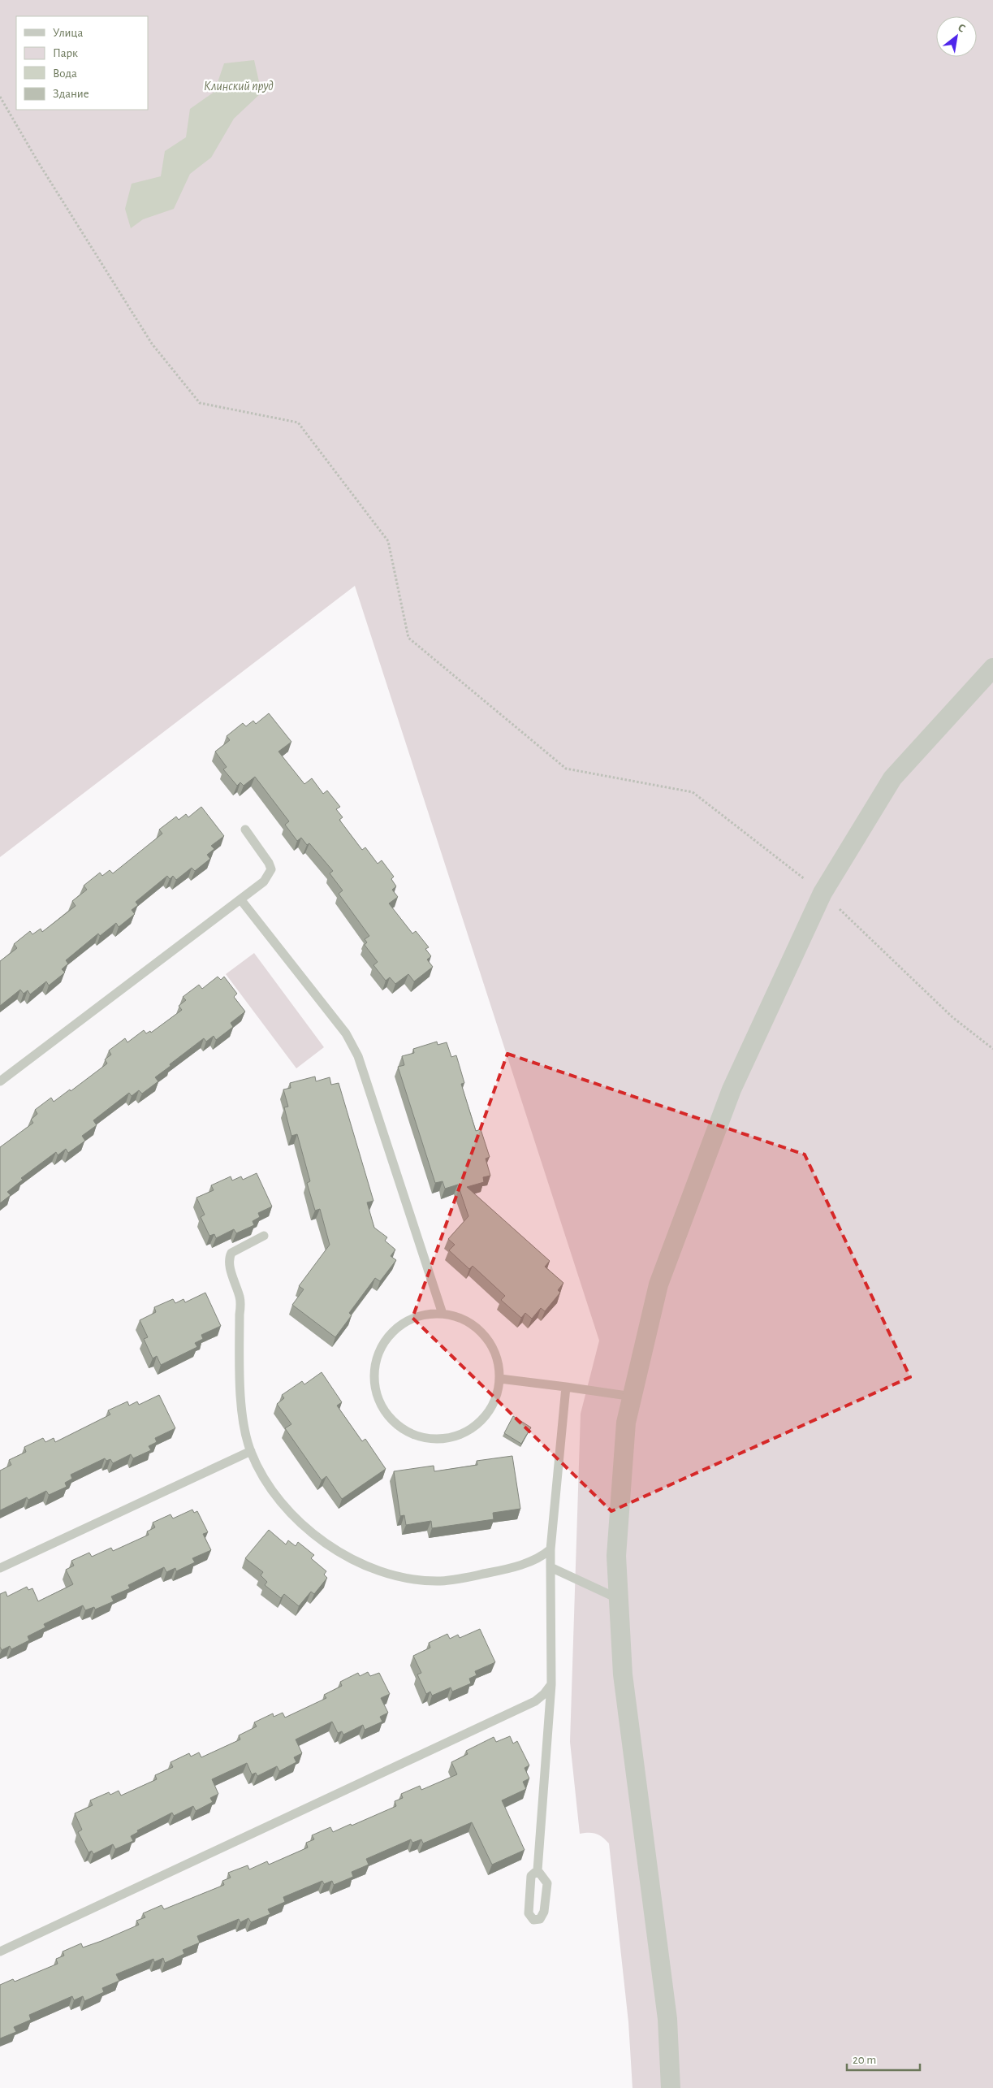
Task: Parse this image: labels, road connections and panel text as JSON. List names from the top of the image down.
{
  "water": ["Клинский пруд"],
  "legend": [
    "Улица",
    "Парк",
    "Вода",
    "Здание"
  ],
  "scale_bar": "20 m",
  "north": "top right"
}
